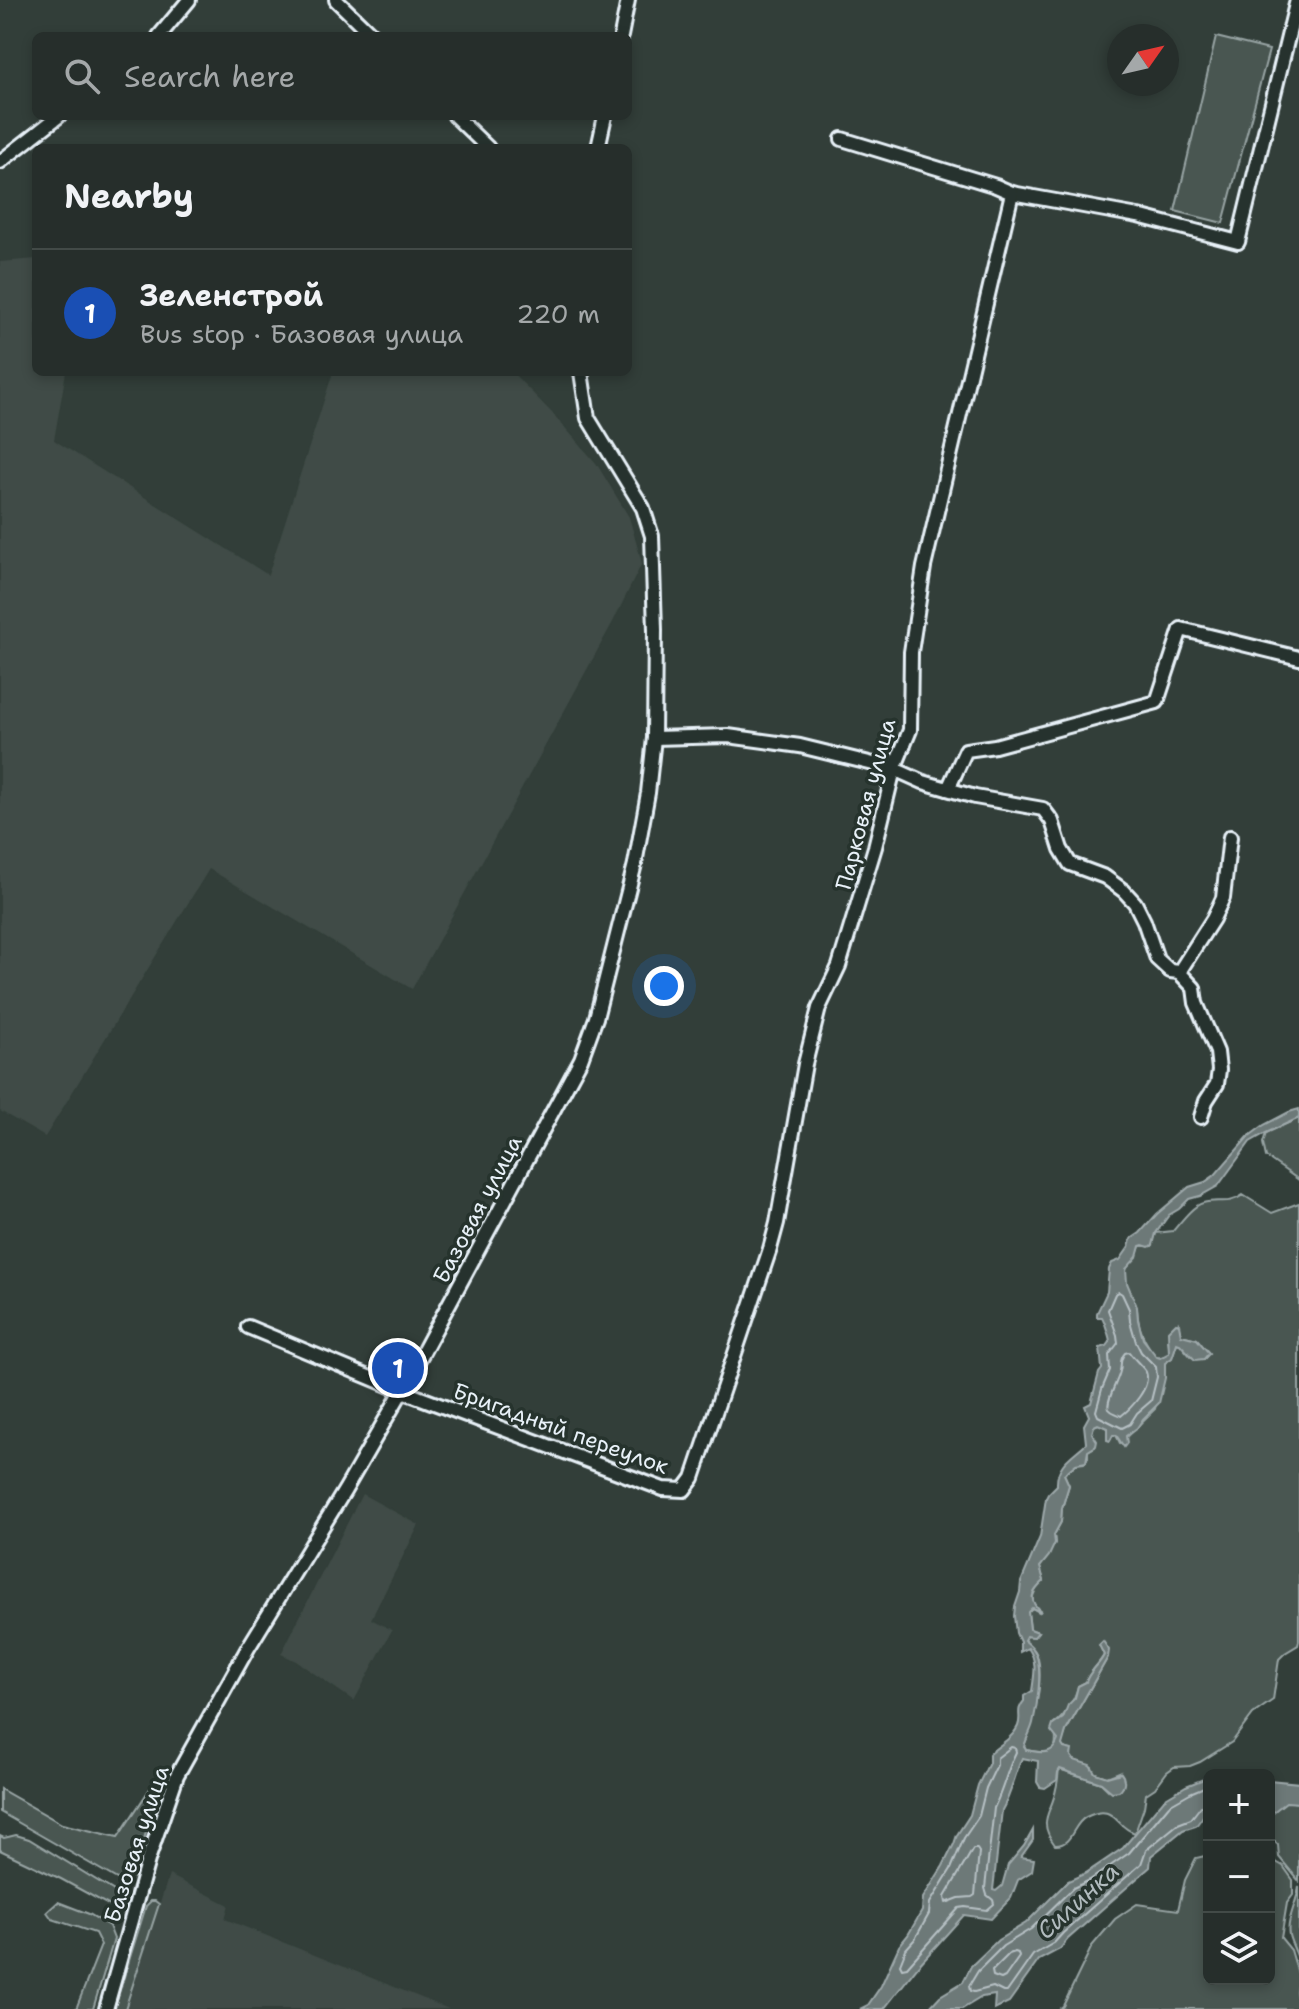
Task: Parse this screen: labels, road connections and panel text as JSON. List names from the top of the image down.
{
  "streets": {
    "street": ["Парковая улица", "Базовая улица", "Бригадный переулок"]
  },
  "crossings": [
    ["Парковая улица", "Бригадный переулок"],
    ["Базовая улица", "Бригадный переулок"]
  ],
  "water": ["Силинка"],
  "north": "top right",
  "page": {
    "search": "Search here",
    "heading": "Nearby",
    "list": [
      {
        "mark": "1",
        "name": "Зеленстрой",
        "note": "Bus stop · Базовая улица",
        "value": "220 m"
      }
    ],
    "pins": "1",
    "map_buttons": ["+", "−"]
  }
}
